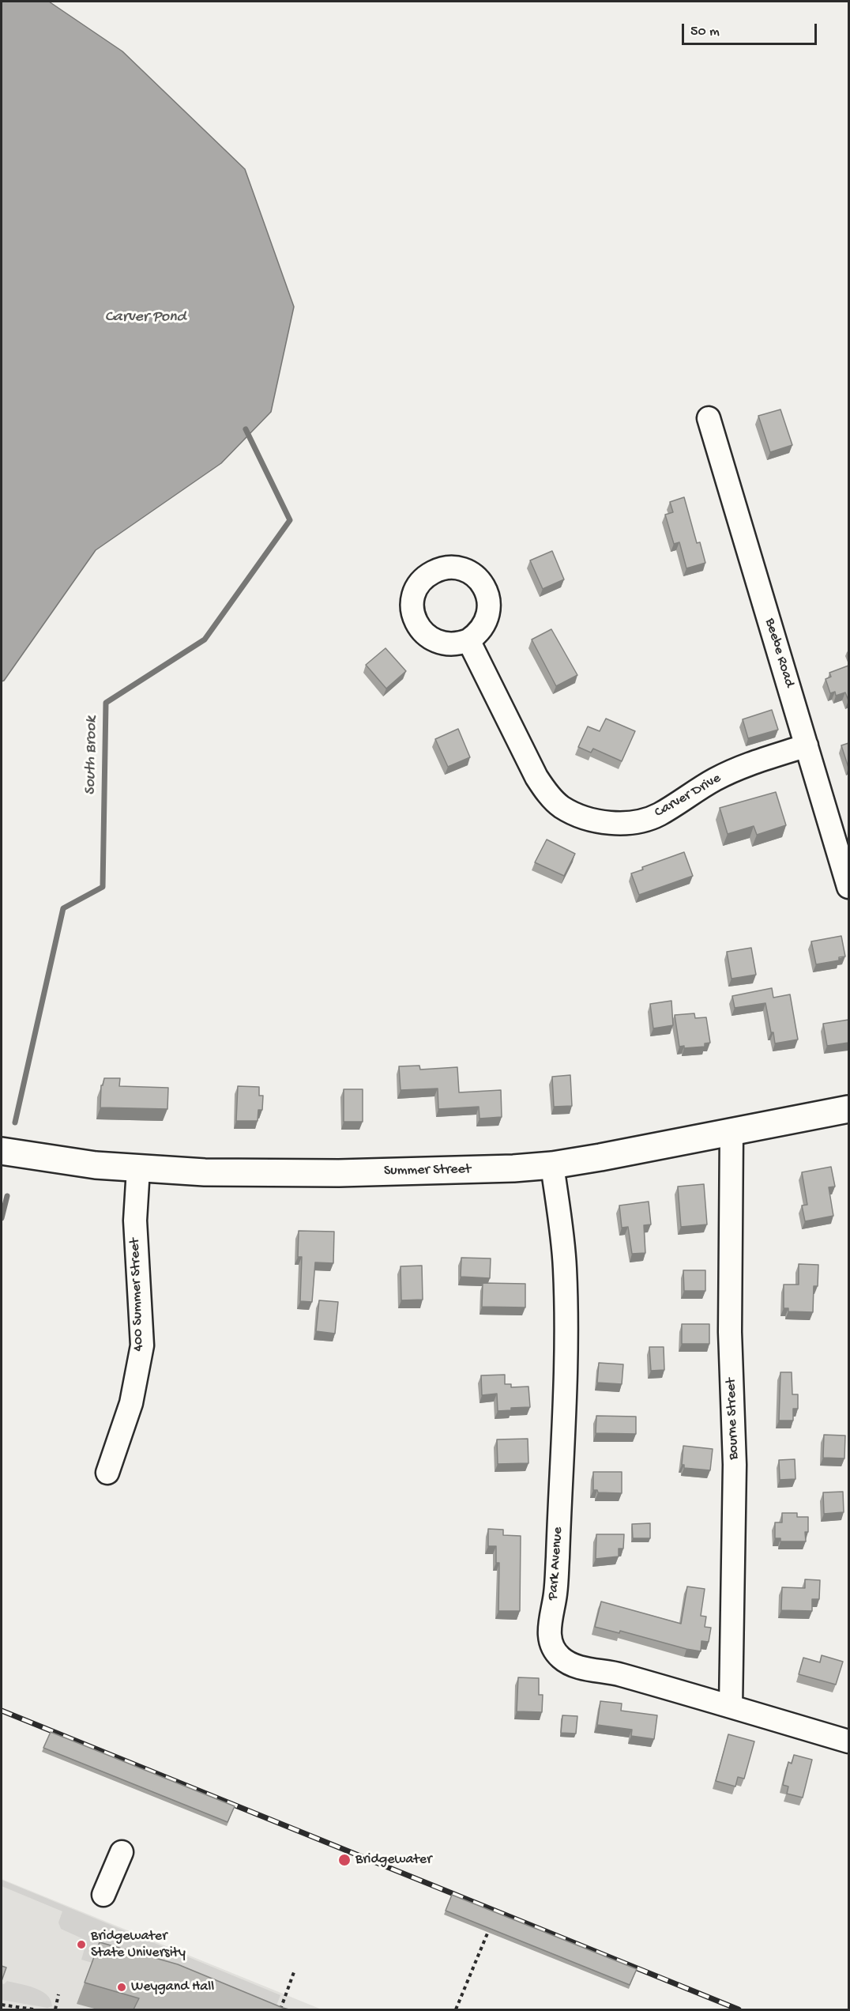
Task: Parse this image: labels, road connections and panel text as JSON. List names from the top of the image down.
{
  "streets": {
    "main road": ["Summer Street"],
    "street": [
      "Beebe Road",
      "Carver Drive",
      "400 Summer Street",
      "Bourne Street",
      "Park Avenue"
    ]
  },
  "crossings": [
    ["Beebe Road", "Carver Drive"],
    ["Summer Street", "400 Summer Street"],
    ["Summer Street", "Bourne Street"],
    ["Summer Street", "Park Avenue"],
    ["Bourne Street", "Park Avenue"]
  ],
  "water": ["Carver Pond", "South Brook"],
  "places": ["Bridgewater", "Bridgewater State University", "Weygand Hall"],
  "scale_bar": "50 m"
}
